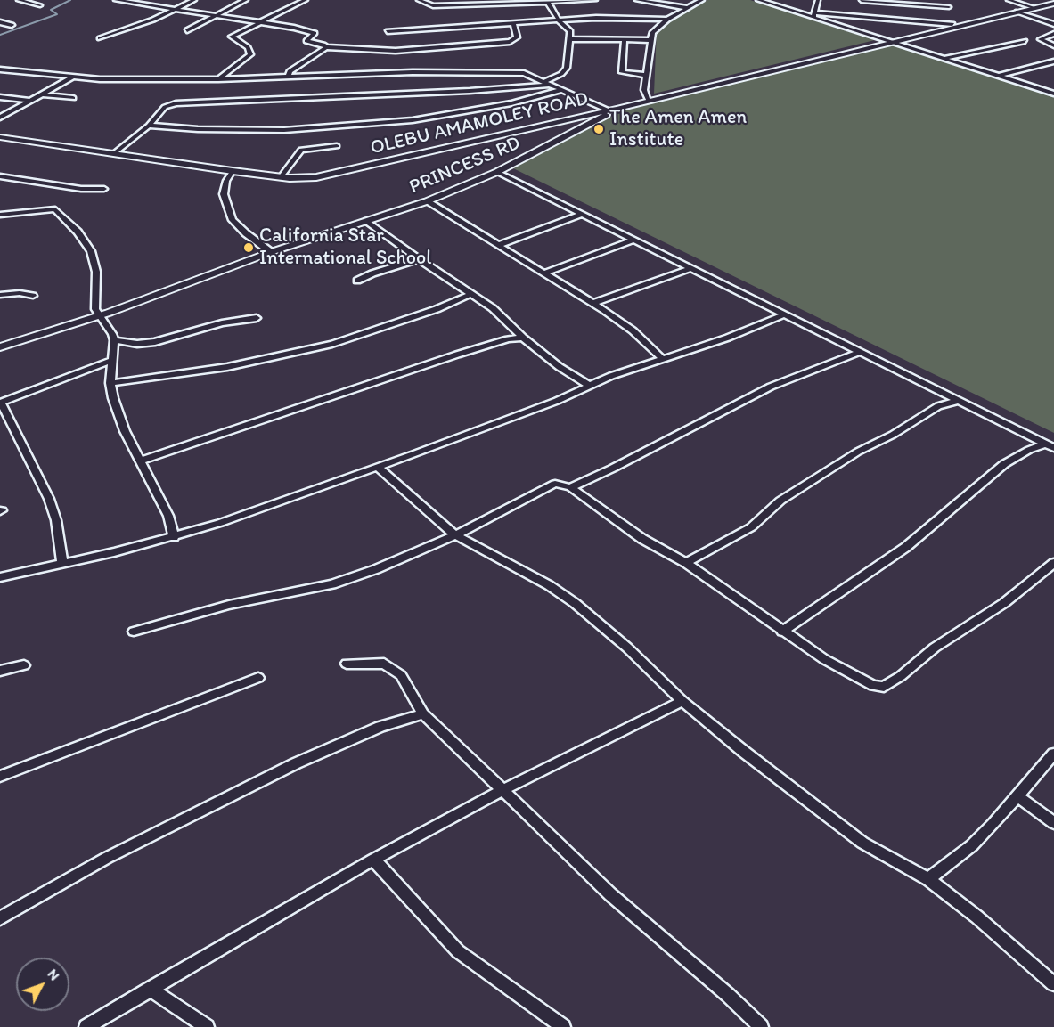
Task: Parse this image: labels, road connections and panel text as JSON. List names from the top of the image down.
{
  "streets": {
    "street": ["OLEBU AMAMOLEY ROAD", "PRINCESS RD"]
  },
  "crossings": [
    ["OLEBU AMAMOLEY ROAD", "PRINCESS RD"]
  ],
  "places": ["The Amen Amen Institute", "California Star International School"],
  "north": "top right"
}
